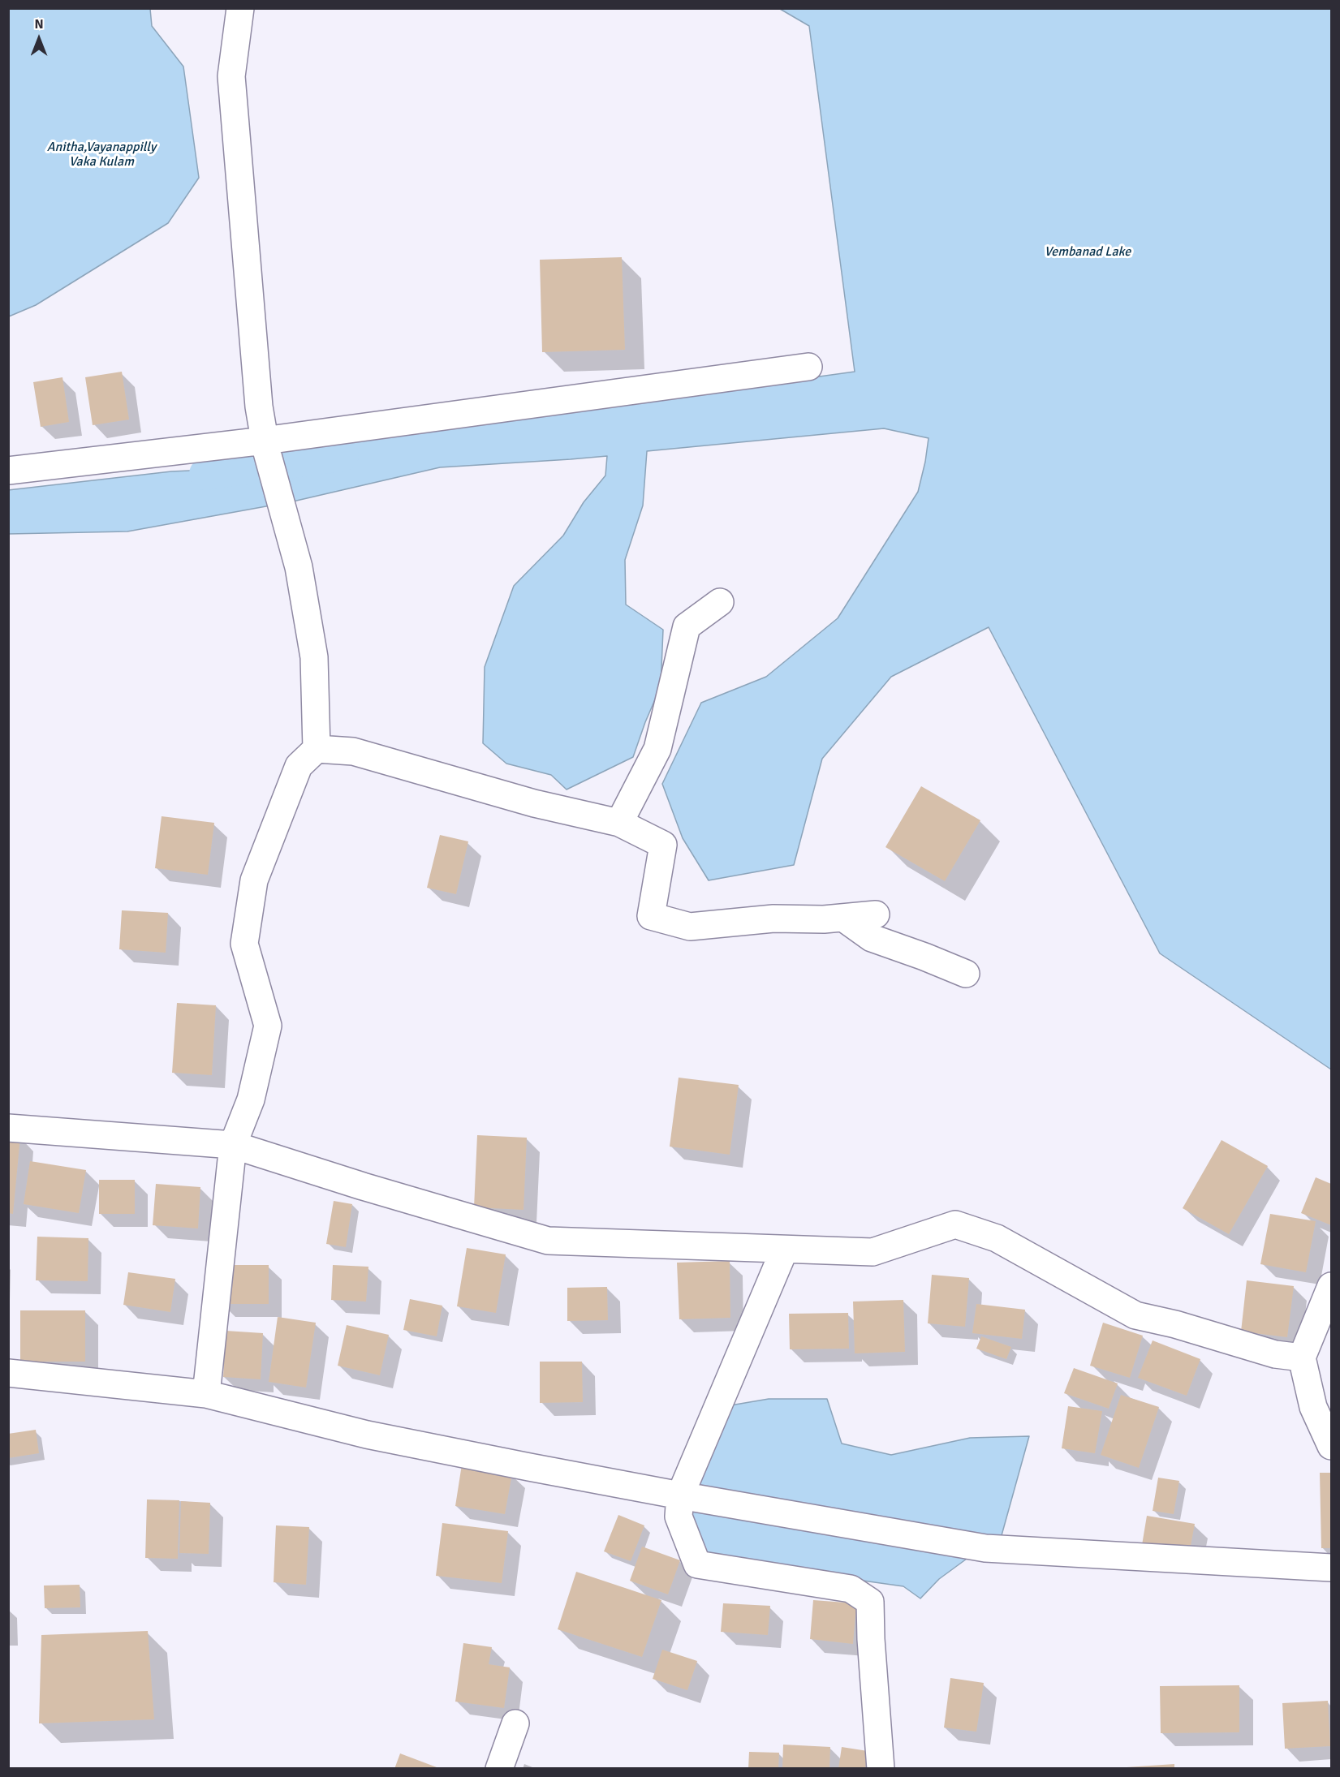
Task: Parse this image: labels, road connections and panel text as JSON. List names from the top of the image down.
{
  "water": ["Anitha,Vayanappilly Vaka Kulam", "Vembanad Lake"],
  "north": "top"
}
